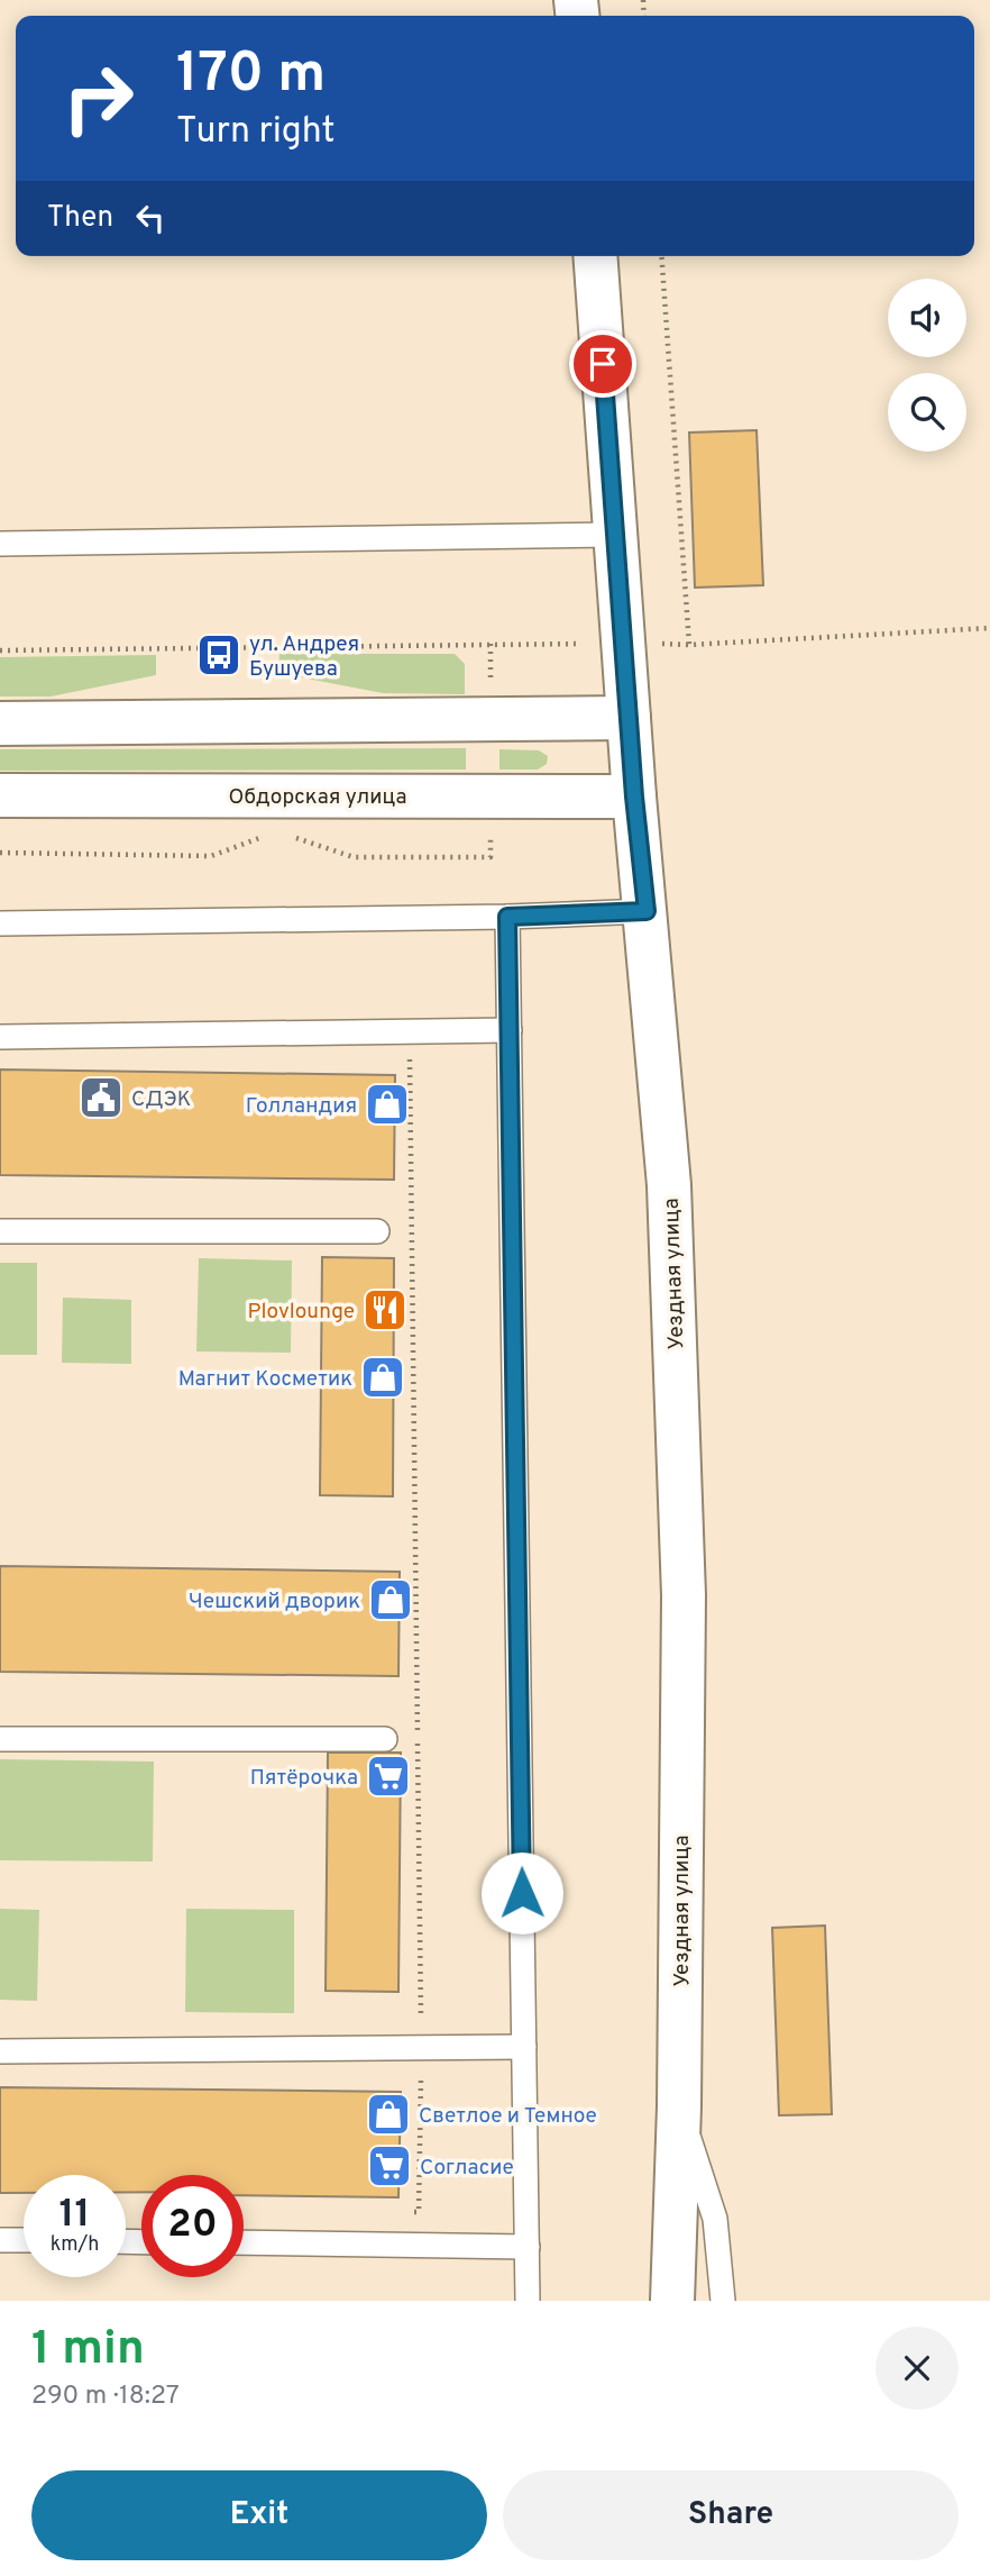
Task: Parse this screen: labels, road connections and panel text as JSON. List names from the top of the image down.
{
  "streets": {
    "street": ["Обдорская улица", "Уездная улица"]
  },
  "crossings": [
    ["Обдорская улица", "Уездная улица"]
  ],
  "places": {
    "bus stop": ["ул. Андрея Бушуева"],
    "public building": ["СДЭК"],
    "shop": [
      "Голландия",
      "Магнит Косметик",
      "Чешский дворик",
      "Светлое и Темное"
    ],
    "restaurant": ["Plovlounge"],
    "supermarket": ["Пятёрочка", "Согласие"]
  },
  "page": {
    "turn": ["170 m", "Turn right"],
    "then": "Then",
    "speed": "11 km/h",
    "limit": "20",
    "heading": ["1 min", "290 m · 18:27"],
    "buttons": ["Exit", "Share"]
  }
}
